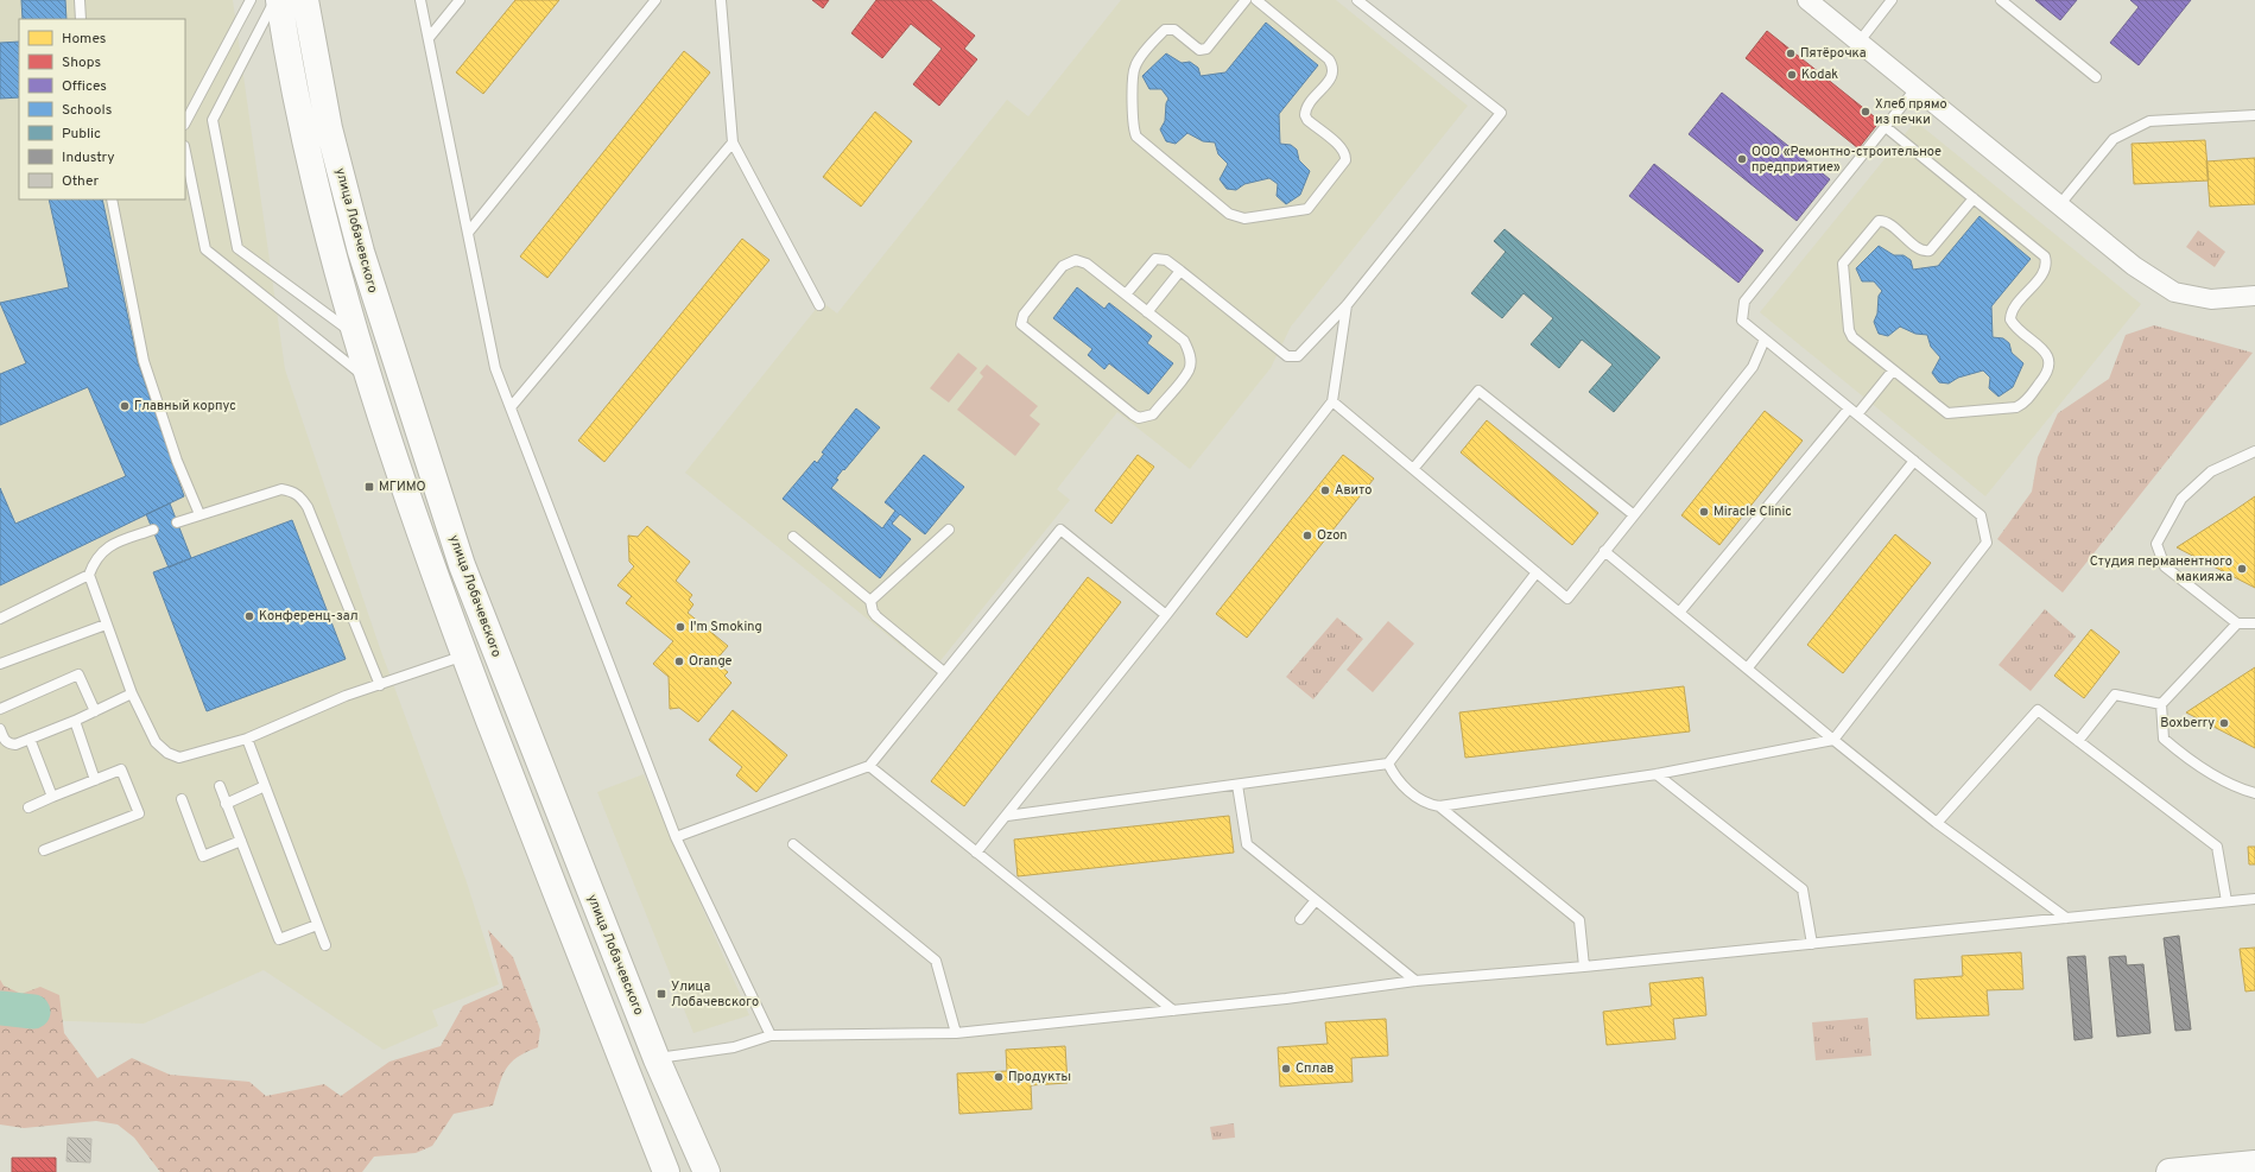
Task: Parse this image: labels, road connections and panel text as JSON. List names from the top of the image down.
{
  "streets": {
    "main road": ["улица Лобачевского"]
  },
  "places": {
    "other": [
      "Пятёрочка",
      "Kodak",
      "Хлеб прямо из печки",
      "ООО «Ремонтно-строительное предприятие»",
      "Главный корпус",
      "Авито",
      "Miracle Clinic",
      "Ozon",
      "Студия перманентного макияжа",
      "Конференц-зал",
      "I'm Smoking",
      "Orange",
      "Boxberry",
      "Сплав",
      "Продукты"
    ],
    "transit": ["МГИМО", "Улица Лобачевского"]
  },
  "legend": [
    "Homes",
    "Shops",
    "Offices",
    "Schools",
    "Public",
    "Industry",
    "Other"
  ]
}
